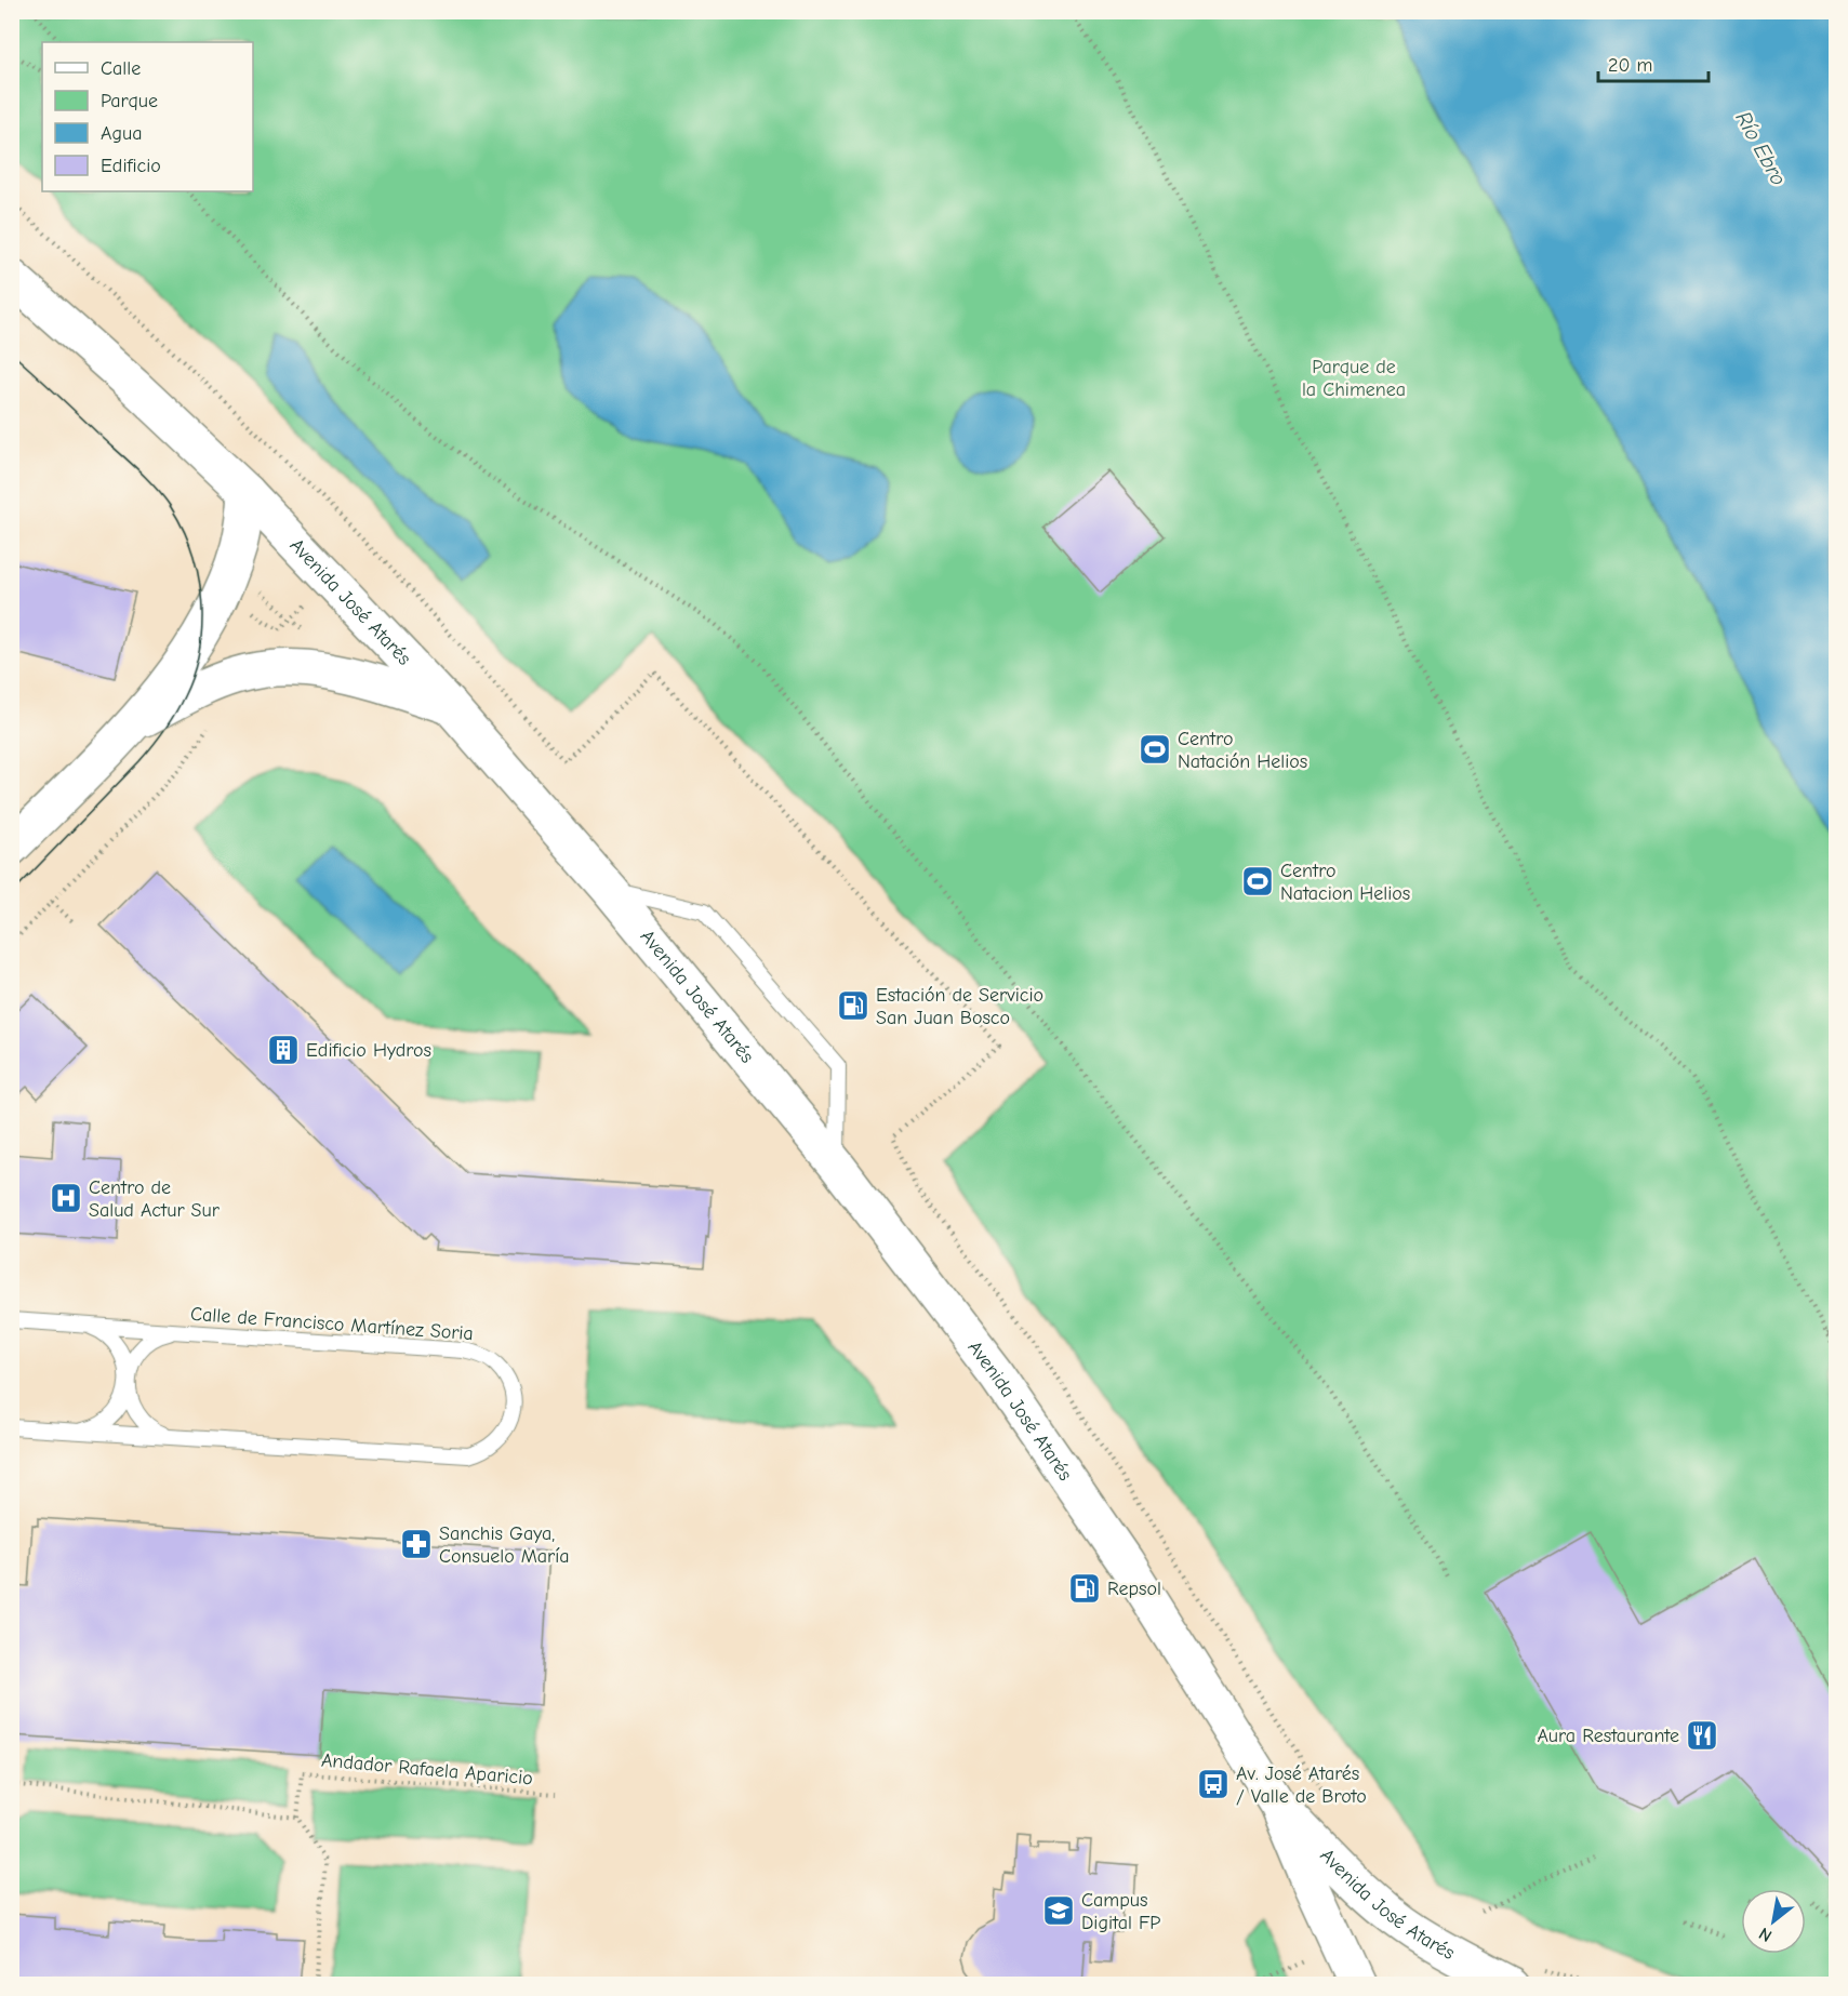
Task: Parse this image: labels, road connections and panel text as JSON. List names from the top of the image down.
{
  "streets": {
    "main road": ["Avenida José Atarés"],
    "lane": ["Calle de Francisco Martínez Soria"],
    "path": ["Andador Rafaela Aparicio"]
  },
  "water": ["Río Ebro"],
  "parks": ["Parque de la Chimenea"],
  "places": {
    "sports": ["Centro Natación Helios", "Centro Natacion Helios"],
    "fuel station": ["Estación de Servicio San Juan Bosco", "Repsol"],
    "building": ["Edificio Hydros"],
    "hospital": ["Centro de Salud Actur Sur"],
    "pharmacy": ["Sanchis Gaya, Consuelo María"],
    "restaurant": ["Aura Restaurante"],
    "bus stop": ["Av. José Atarés / Valle de Broto"],
    "school or university": ["Campus Digital FP"]
  },
  "legend": [
    "Calle",
    "Parque",
    "Agua",
    "Edificio"
  ],
  "scale_bar": "20 m",
  "north": "bottom left"
}
